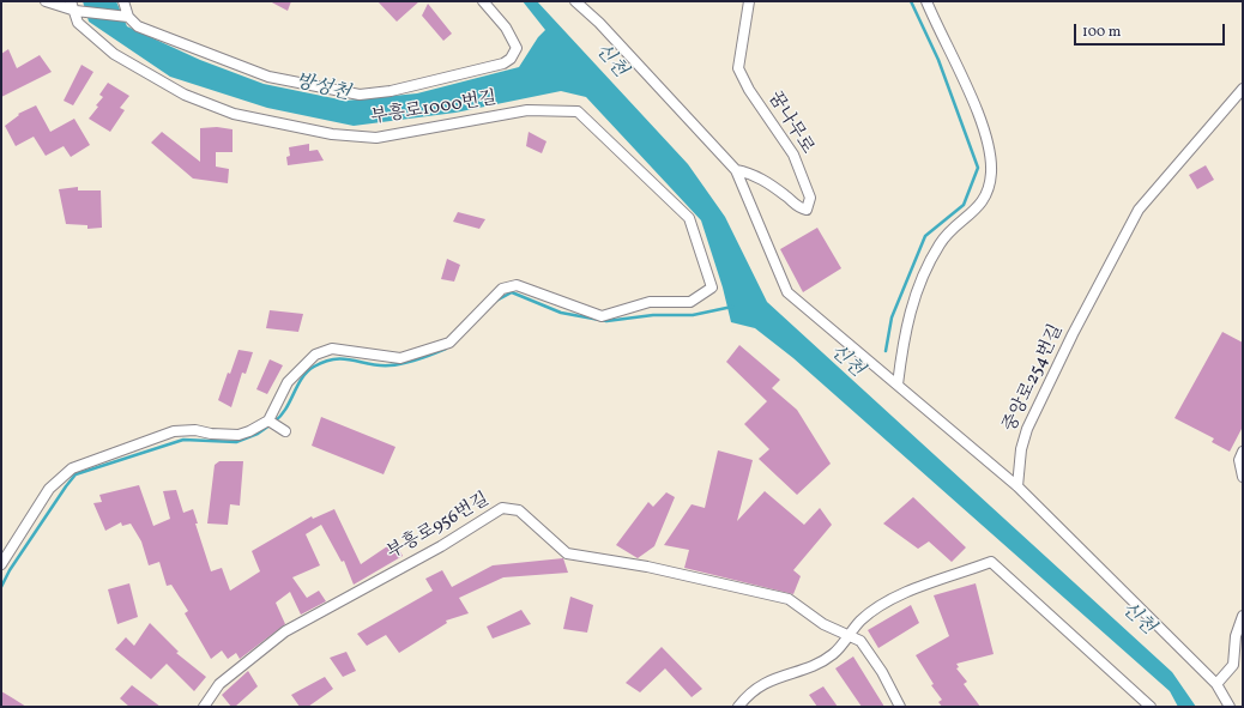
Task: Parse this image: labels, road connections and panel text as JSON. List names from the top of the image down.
{
  "streets": {
    "street": [
      "부흥로1000번길",
      "꿈나무로",
      "중앙로254번길",
      "부흥로956번길"
    ]
  },
  "water": ["신천", "방성천"],
  "scale_bar": "100 m"
}
